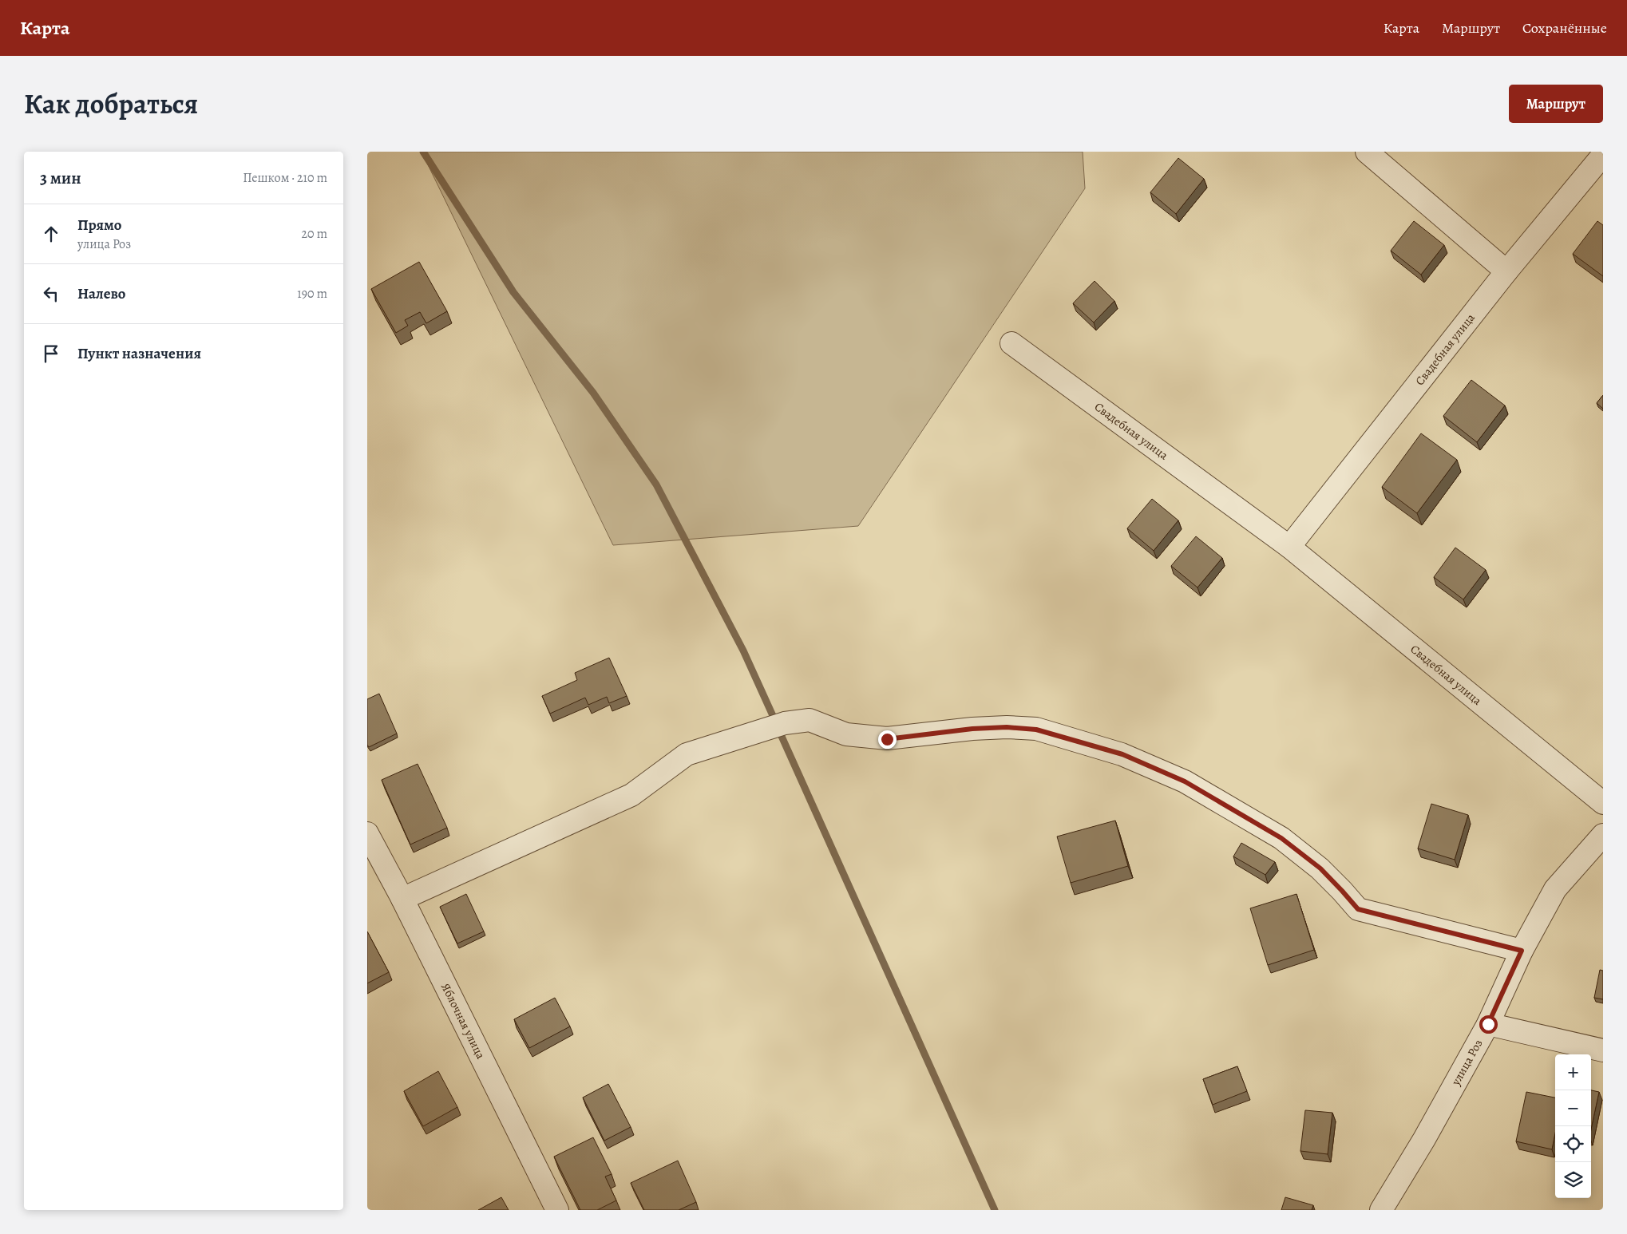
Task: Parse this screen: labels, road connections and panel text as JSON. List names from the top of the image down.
{
  "streets": {
    "street": ["Свадебная улица", "Яблочная улица", "улица Роз"]
  },
  "page": {
    "header": "Карта",
    "nav": ["Карта", "Маршрут", "Сохранённые"],
    "title": "Как добраться",
    "buttons": "Маршрут",
    "heading": ["3 мин", "Пешком · 210 m"],
    "list": [
      ["Прямо", "улица Роз", "20 m"],
      ["Налево", "190 m"],
      "Пункт назначения"
    ],
    "map_buttons": ["+", "−"]
  }
}
